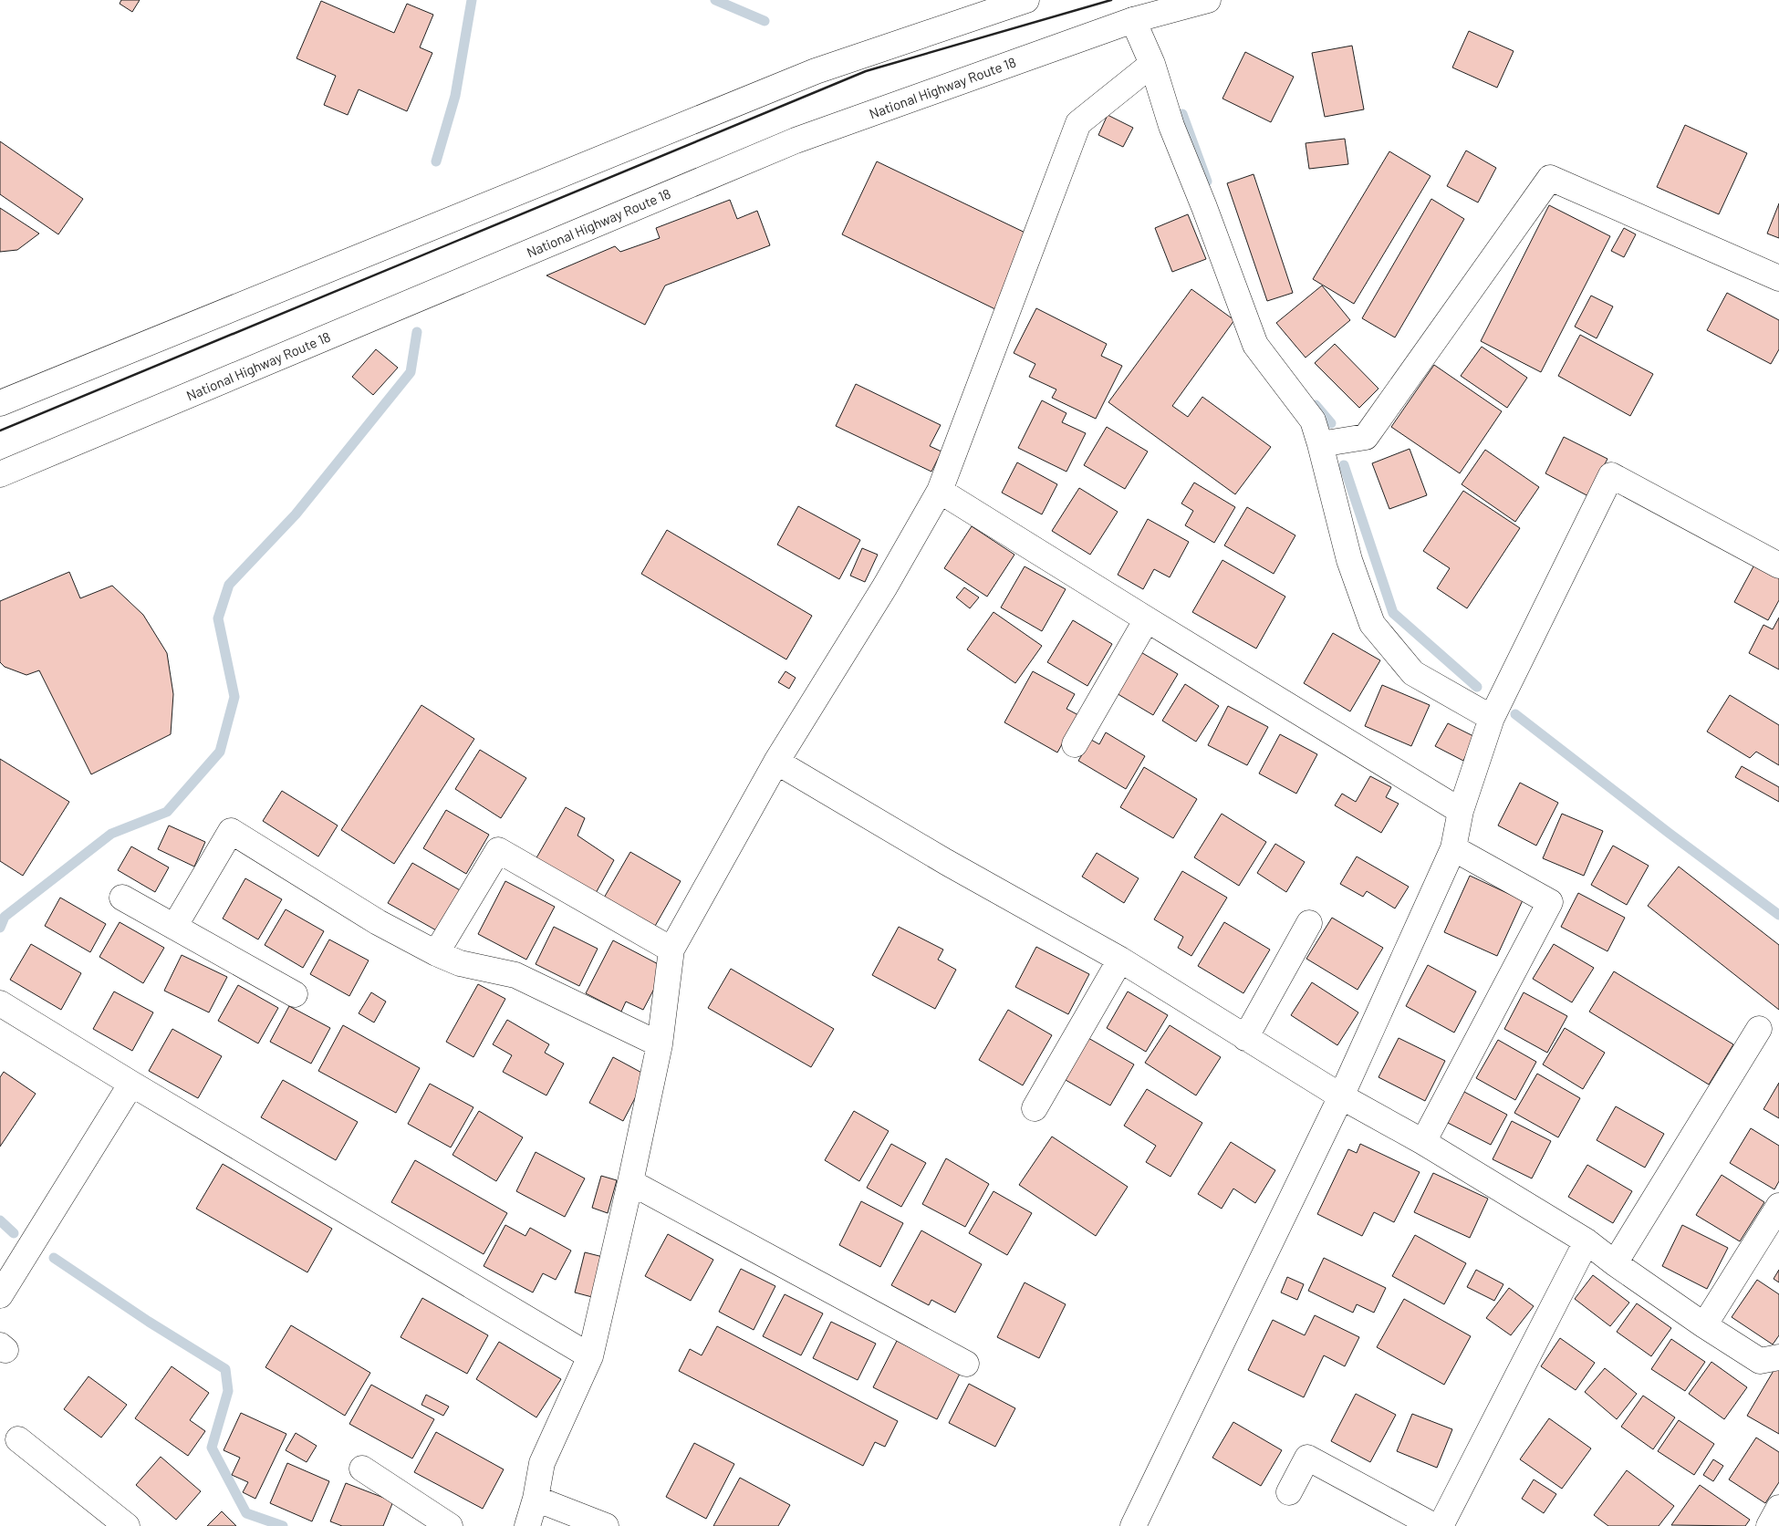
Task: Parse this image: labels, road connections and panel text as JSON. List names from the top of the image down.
{
  "streets": {
    "main road": ["National Highway Route 18"]
  }
}
